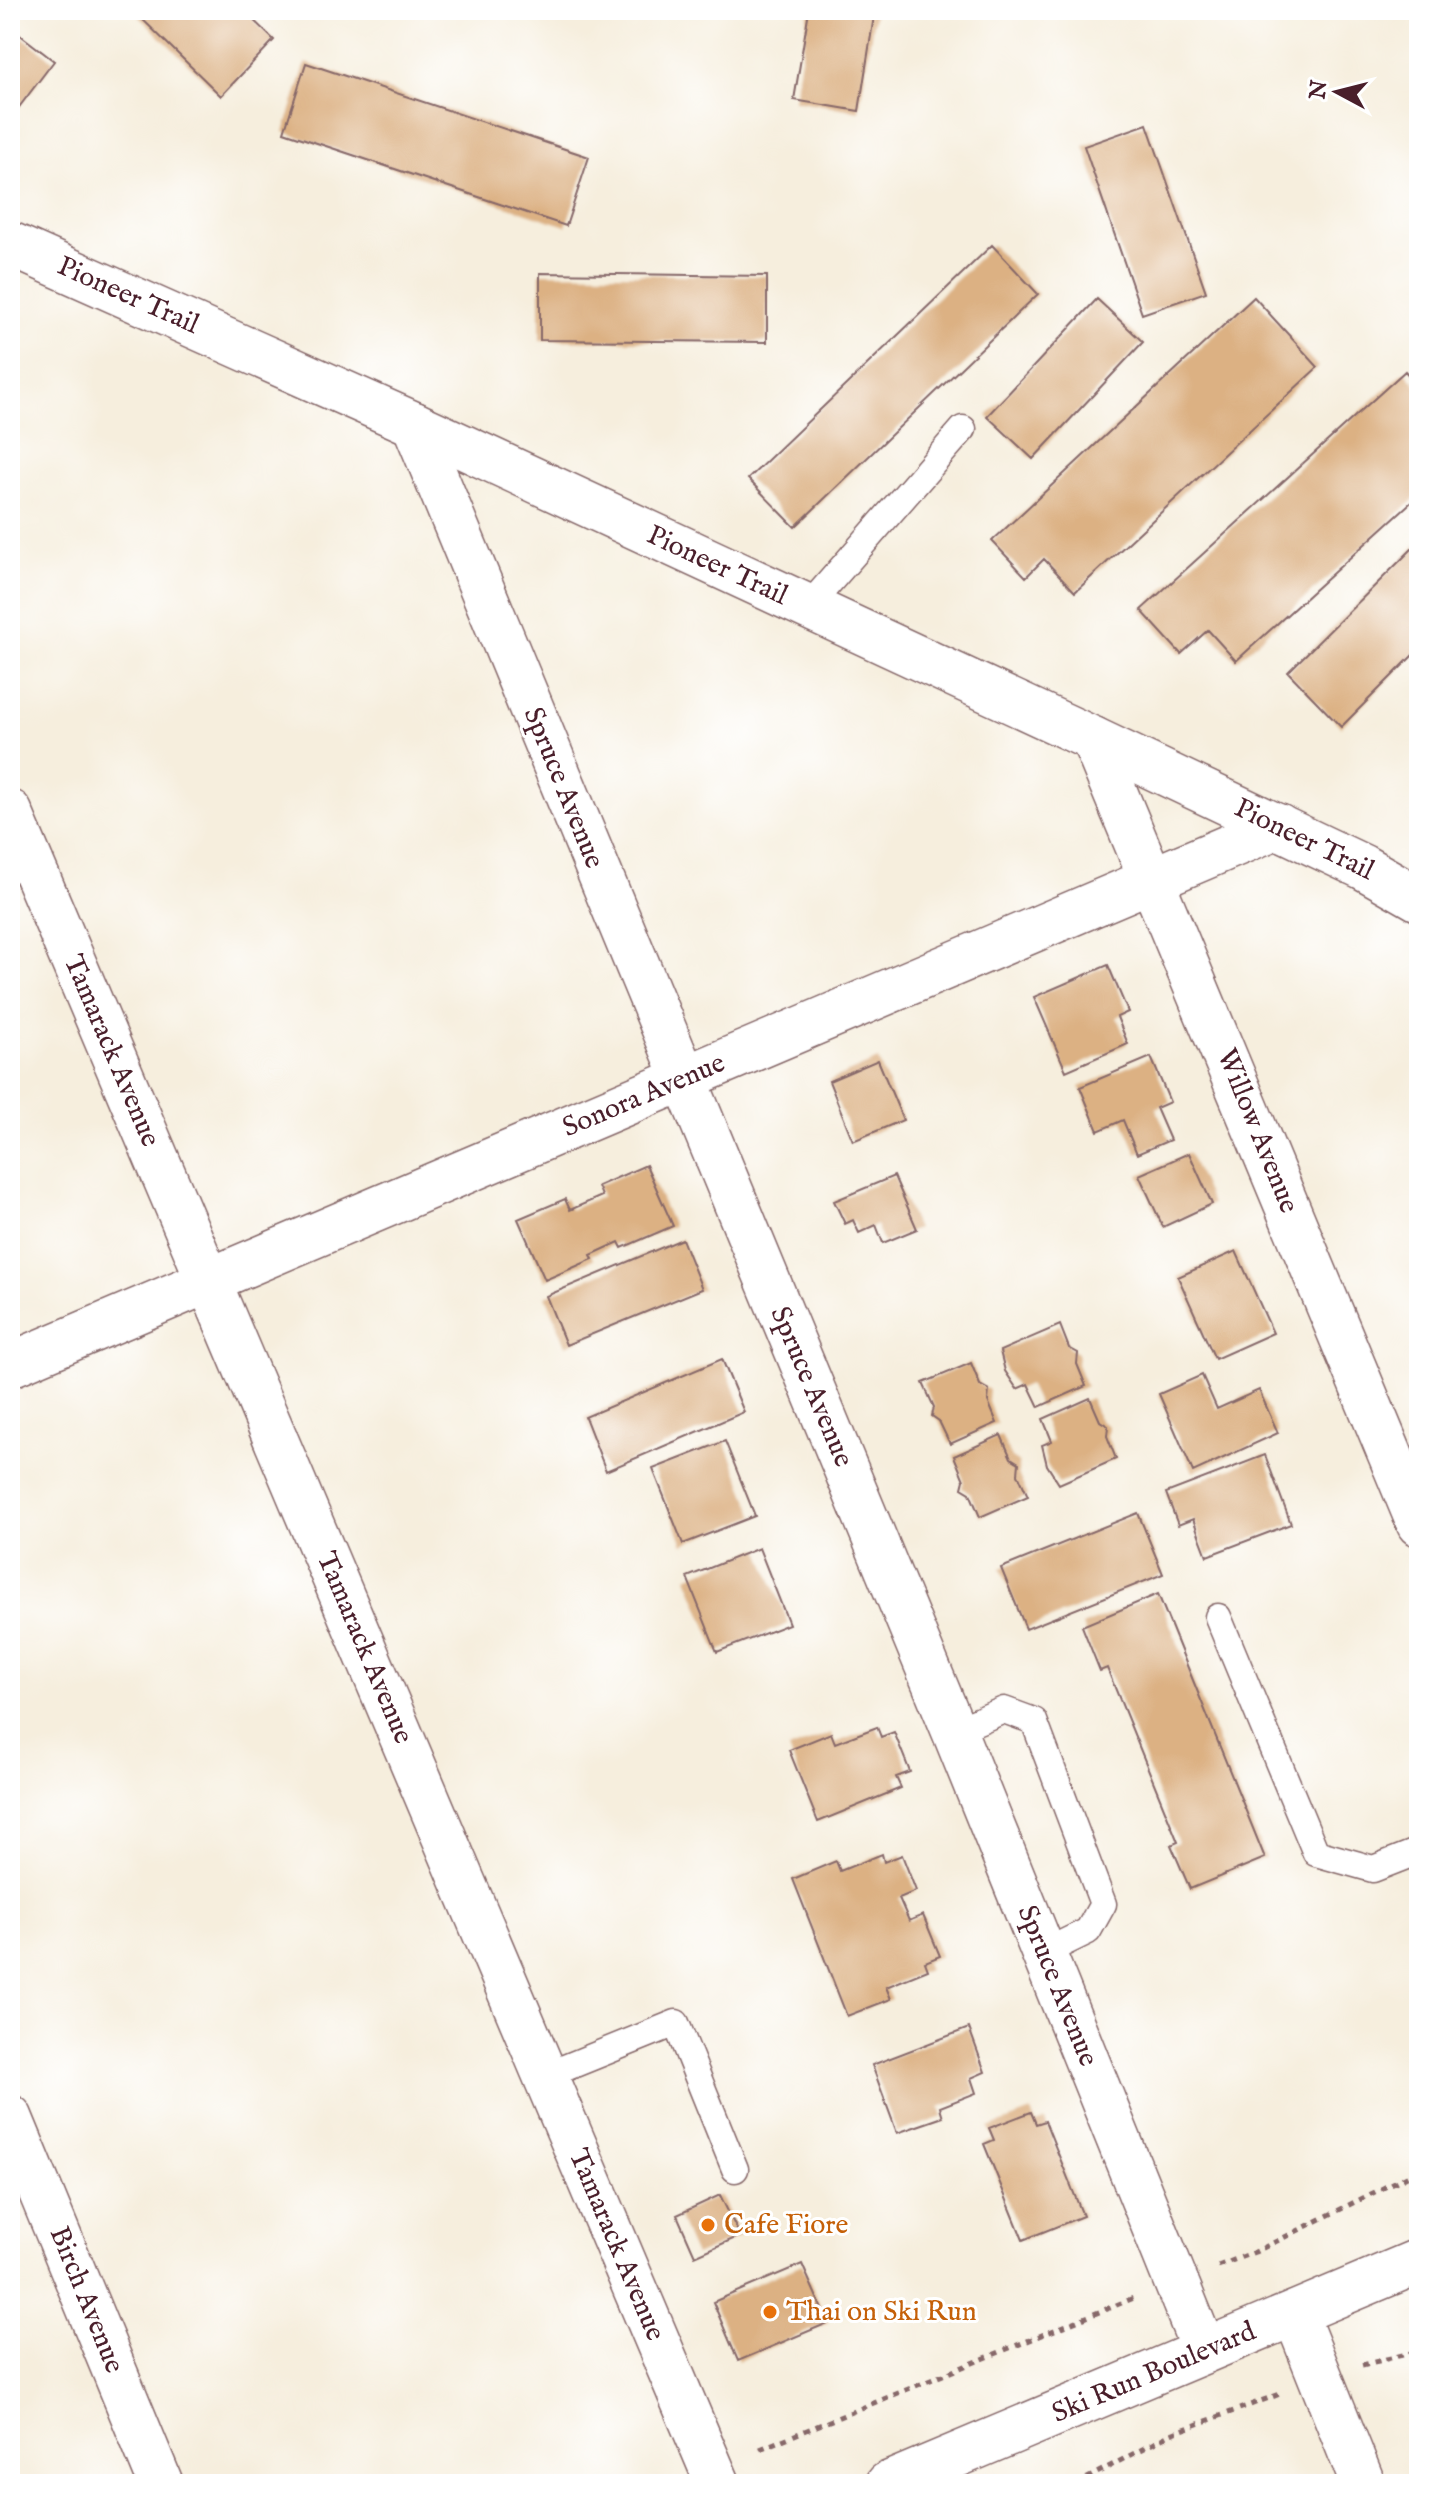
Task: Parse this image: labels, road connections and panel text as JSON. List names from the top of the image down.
{
  "streets": {
    "street": [
      "Pioneer Trail",
      "Spruce Avenue",
      "Tamarack Avenue",
      "Sonora Avenue",
      "Willow Avenue",
      "Birch Avenue",
      "Ski Run Boulevard"
    ]
  },
  "crossings": [
    ["Pioneer Trail", "Spruce Avenue"],
    ["Pioneer Trail", "Sonora Avenue"],
    ["Pioneer Trail", "Willow Avenue"],
    ["Spruce Avenue", "Sonora Avenue"],
    ["Spruce Avenue", "Ski Run Boulevard"],
    ["Tamarack Avenue", "Sonora Avenue"],
    ["Sonora Avenue", "Willow Avenue"]
  ],
  "places": ["Cafe Fiore", "Thai on Ski Run"],
  "north": "left"
}
